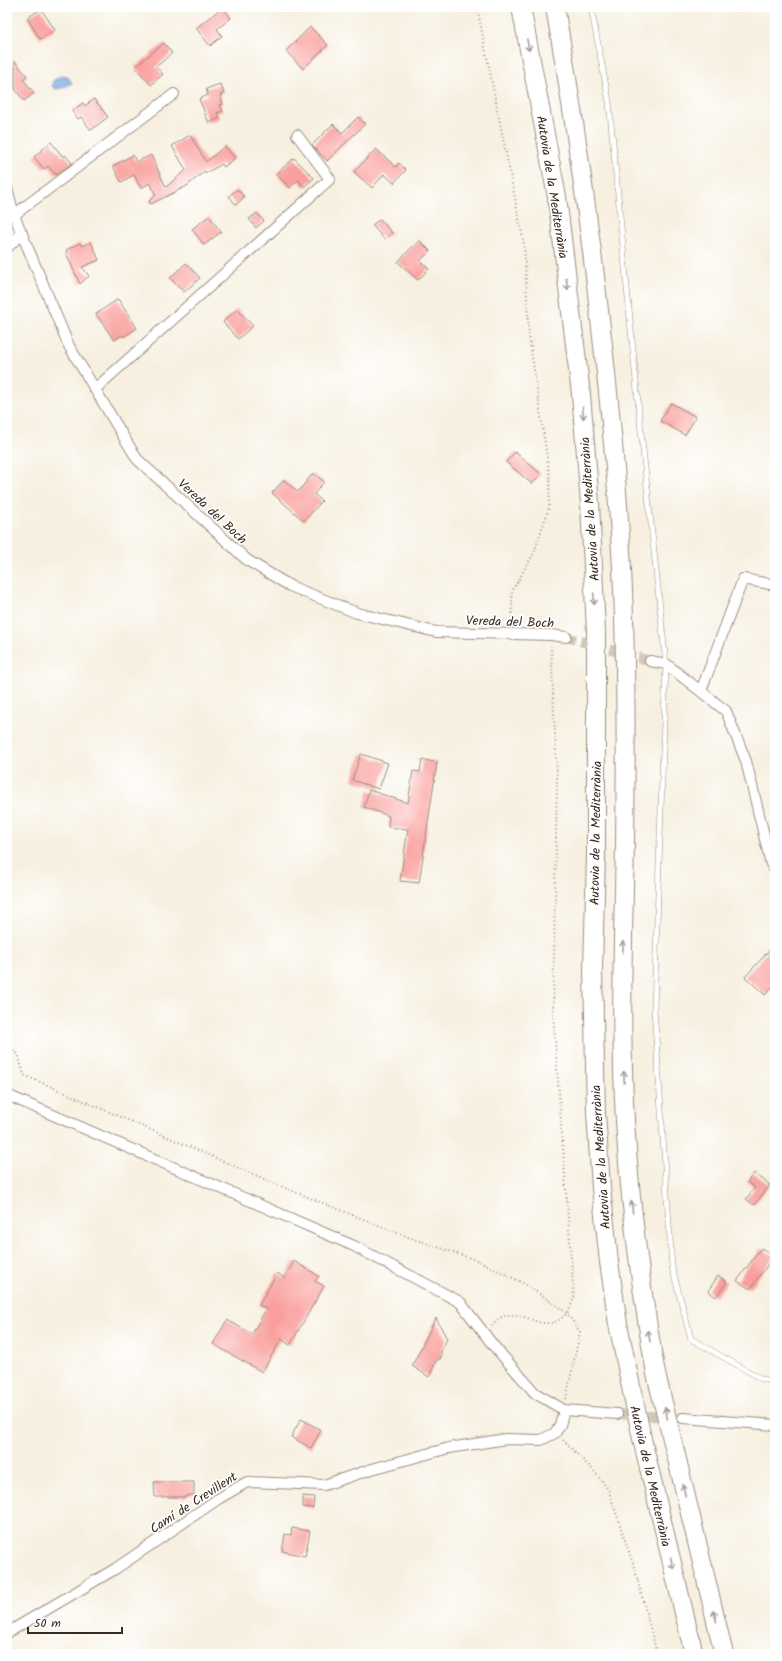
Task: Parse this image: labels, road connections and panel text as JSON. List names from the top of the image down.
{
  "streets": {
    "highway": ["Autovia de la Mediterrània"],
    "street": ["Vereda del Boch", "Camí de Crevillent"]
  },
  "scale_bar": "50 m"
}
